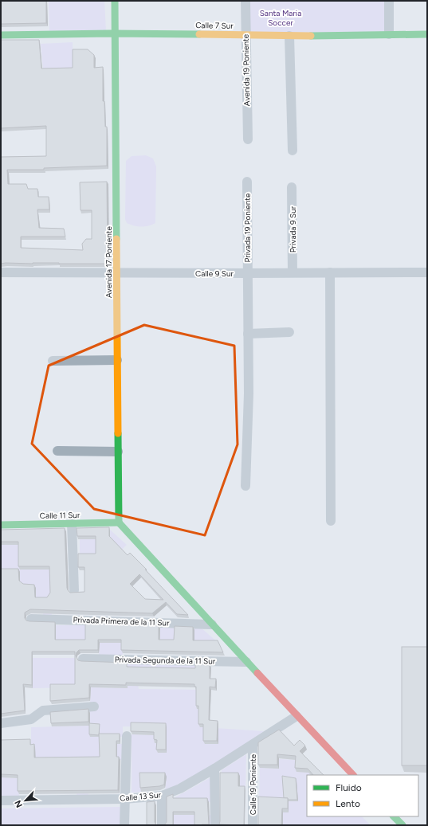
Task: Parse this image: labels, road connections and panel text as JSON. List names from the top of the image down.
{
  "streets": {
    "main road": ["Calle 7 Sur", "Avenida 17 Poniente", "Calle 11 Sur"],
    "street": [
      "Avenida 19 Poniente",
      "Privada 19 Poniente",
      "Privada 9 Sur",
      "Calle 9 Sur",
      "Privada Primera de la 11 Sur",
      "Privada Segunda de la 11 Sur",
      "Calle 19 Poniente",
      "Calle 13 Sur"
    ]
  },
  "crossings": [
    ["Calle 7 Sur", "Avenida 19 Poniente"],
    ["Calle 7 Sur", "Avenida 17 Poniente"],
    ["Privada 19 Poniente", "Calle 9 Sur"],
    ["Privada 9 Sur", "Calle 9 Sur"],
    ["Avenida 17 Poniente", "Calle 9 Sur"],
    ["Avenida 17 Poniente", "Calle 11 Sur"],
    ["Calle 19 Poniente", "Calle 13 Sur"]
  ],
  "parks": ["Santa Maria Soccer"],
  "legend": ["Fluido", "Lento"],
  "north": "bottom left"
}
